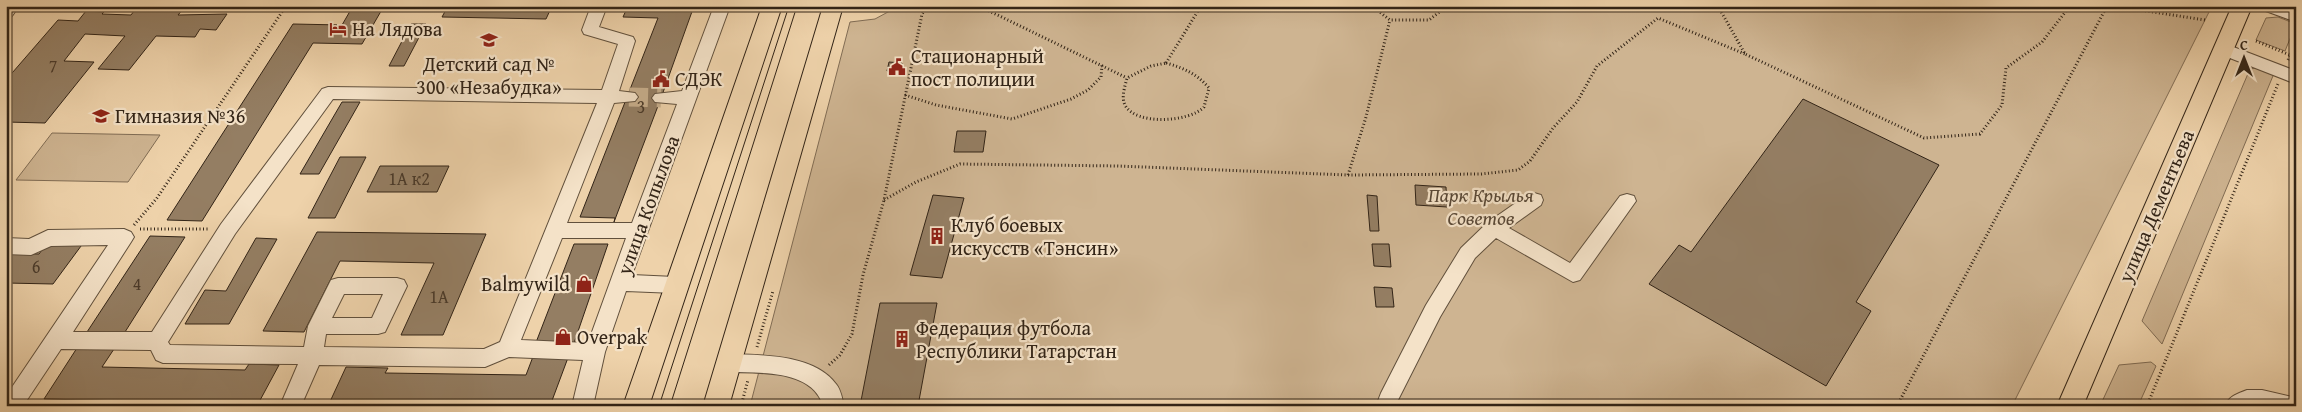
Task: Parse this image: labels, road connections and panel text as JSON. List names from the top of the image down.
{
  "streets": {
    "main road": ["улица Дементьева"],
    "street": ["улица Копылова"]
  },
  "parks": ["Парк Крылья Советов"],
  "places": {
    "hotel": ["На Лядова"],
    "school or university": ["Детский сад № 300 «Незабудка»", "Гимназия №36"],
    "public building": ["Стационарный пост полиции", "СДЭК"],
    "building": ["Клуб боевых искусств «Тэнсин»", "Федерация футбола Республики Татарстан"],
    "shop": ["Balmywild", "Overpak"]
  },
  "house_numbers": [
    "7",
    "3",
    "1А к2",
    "6",
    "4",
    "1А"
  ],
  "north": "top"
}
